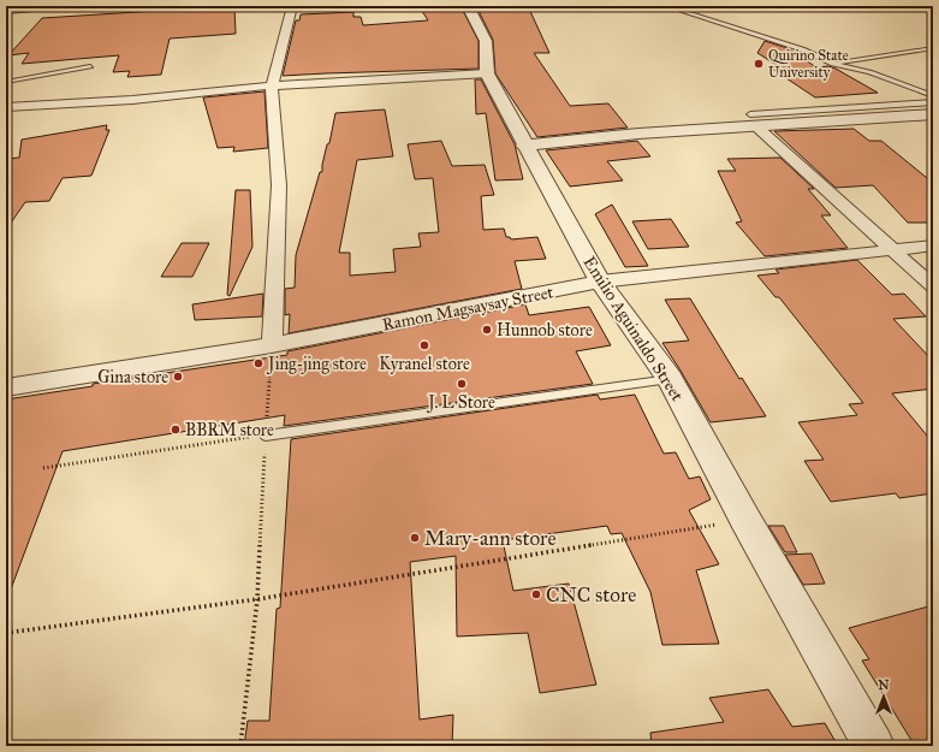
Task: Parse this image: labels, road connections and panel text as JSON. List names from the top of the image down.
{
  "streets": {
    "street": ["Ramon Magsaysay Street", "Emilio Aguinaldo Street"]
  },
  "crossings": [
    ["Ramon Magsaysay Street", "Emilio Aguinaldo Street"]
  ],
  "places": [
    "Quirino State University",
    "Hunnob store",
    "Kyranel store",
    "Jing-jing store",
    "Gina store",
    "J. L Store",
    "BBRM store",
    "Mary-ann store",
    "CNC store"
  ],
  "north": "top"
}
